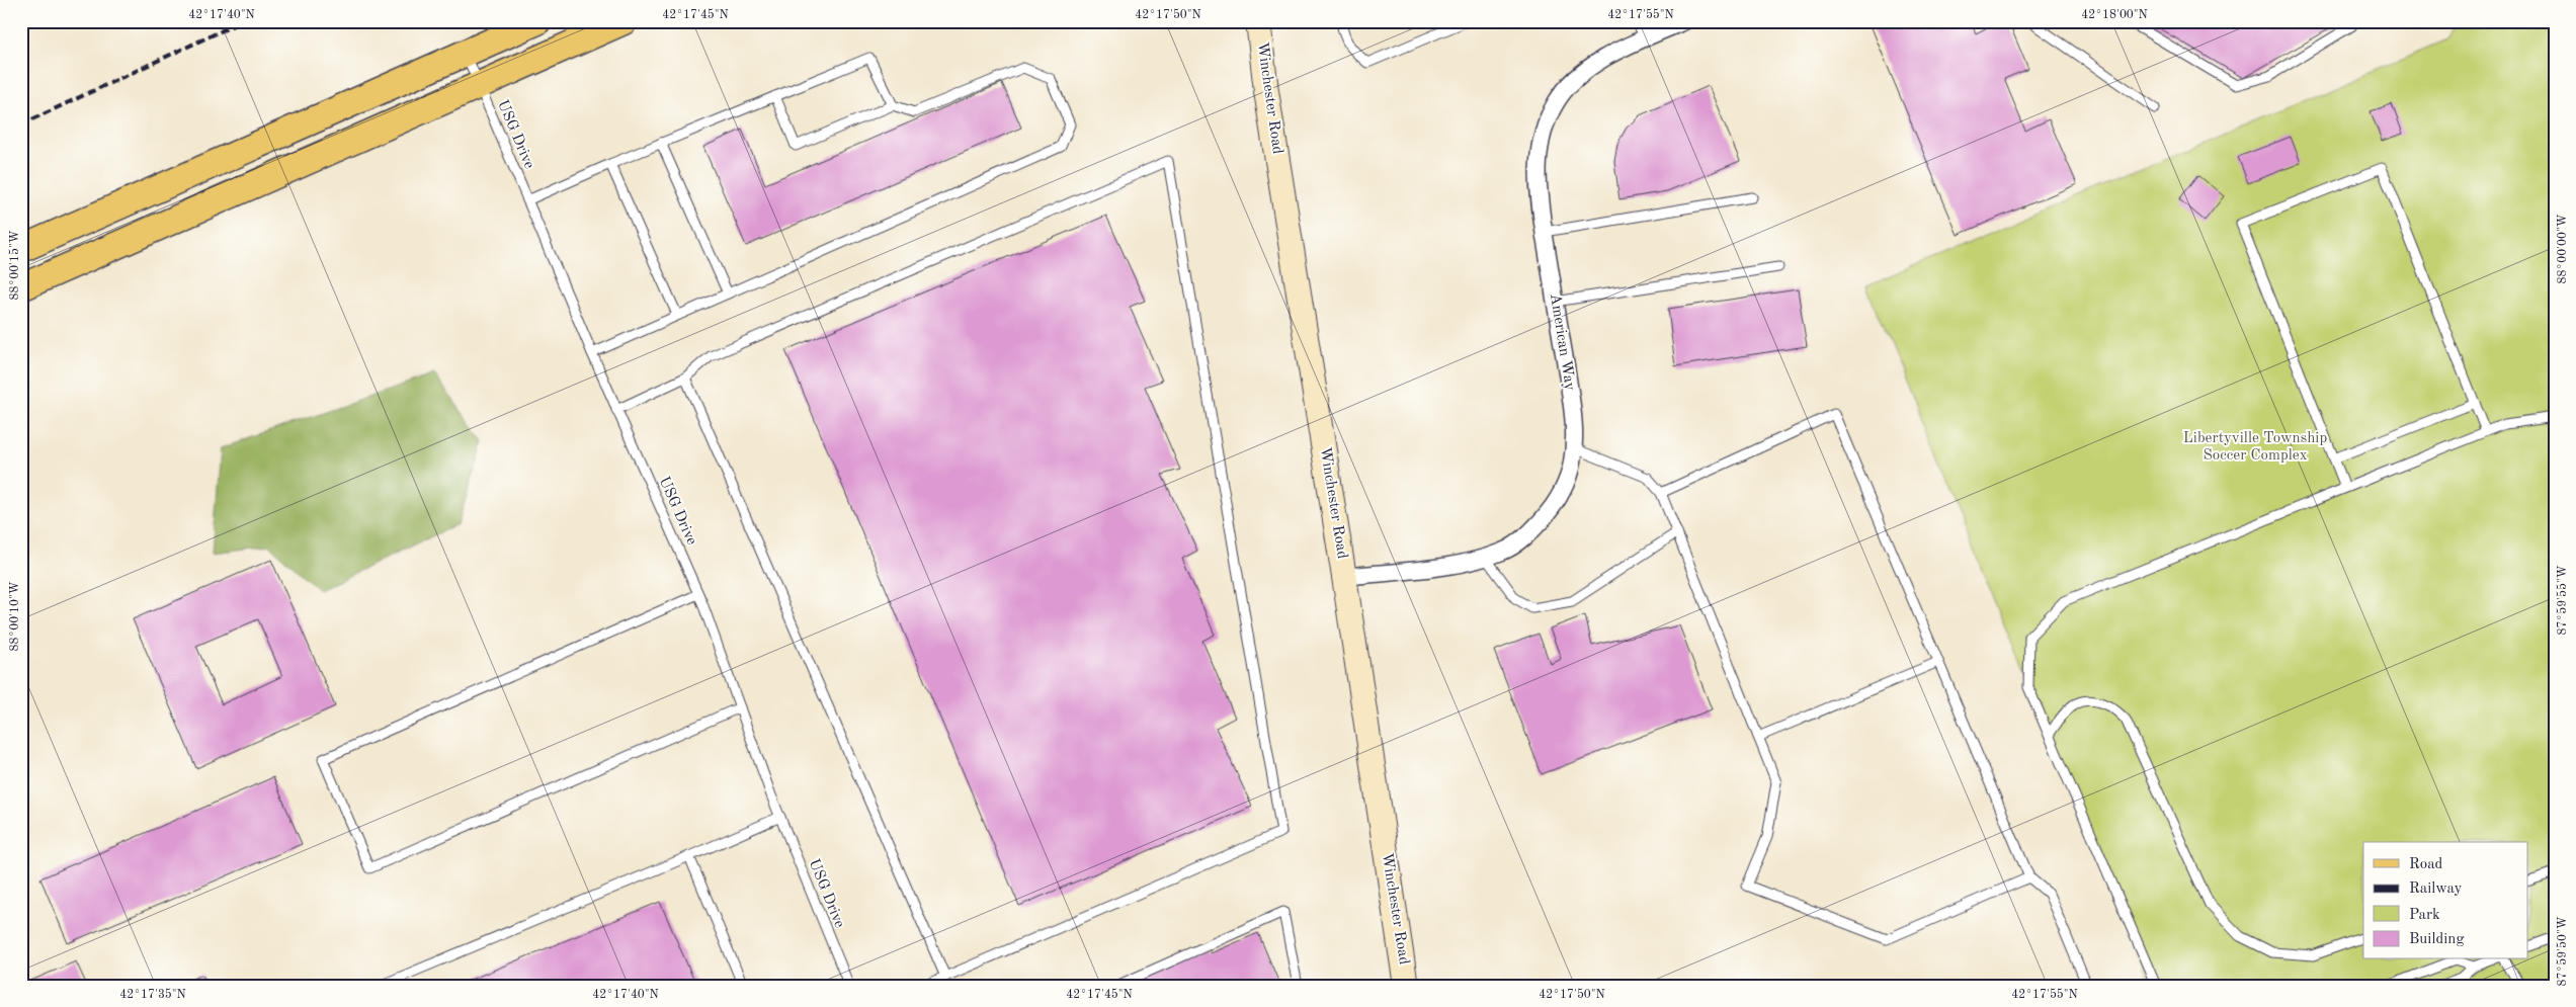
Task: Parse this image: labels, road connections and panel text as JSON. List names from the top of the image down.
{
  "streets": {
    "main road": ["Winchester Road"],
    "street": ["American Way"],
    "lane": ["USG Drive"]
  },
  "crossings": [
    ["Winchester Road", "American Way"]
  ],
  "parks": ["Libertyville Township Soccer Complex"],
  "legend": [
    "Road",
    "Railway",
    "Park",
    "Building"
  ],
  "coordinates": [
    "42°17'40\"N",
    "42°17'45\"N",
    "42°17'50\"N",
    "42°17'55\"N",
    "42°18'00\"N",
    "88°00'00\"W",
    "88°00'15\"W",
    "87°59'55\"W",
    "88°00'10\"W",
    "87°59'50\"W",
    "42°17'35\"N"
  ]
}
